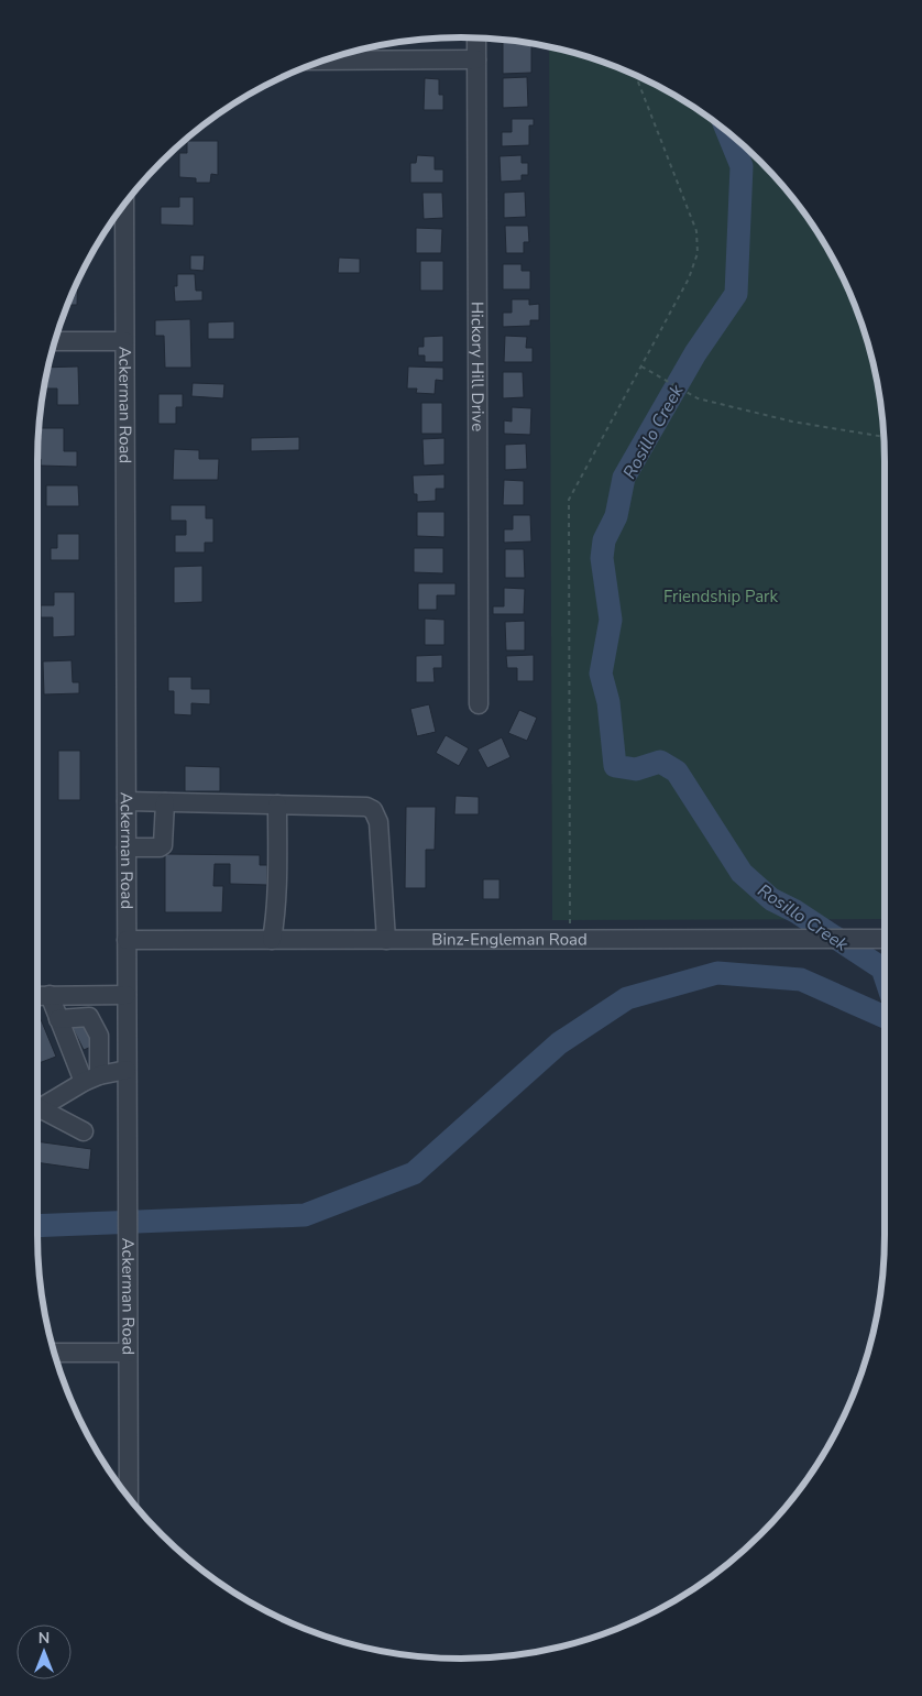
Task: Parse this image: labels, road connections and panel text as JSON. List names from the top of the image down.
{
  "streets": {
    "street": ["Hickory Hill Drive", "Ackerman Road", "Binz-Engleman Road"]
  },
  "crossings": [
    ["Ackerman Road", "Binz-Engleman Road"]
  ],
  "water": ["Rosillo Creek"],
  "parks": ["Friendship Park"],
  "north": "top"
}
